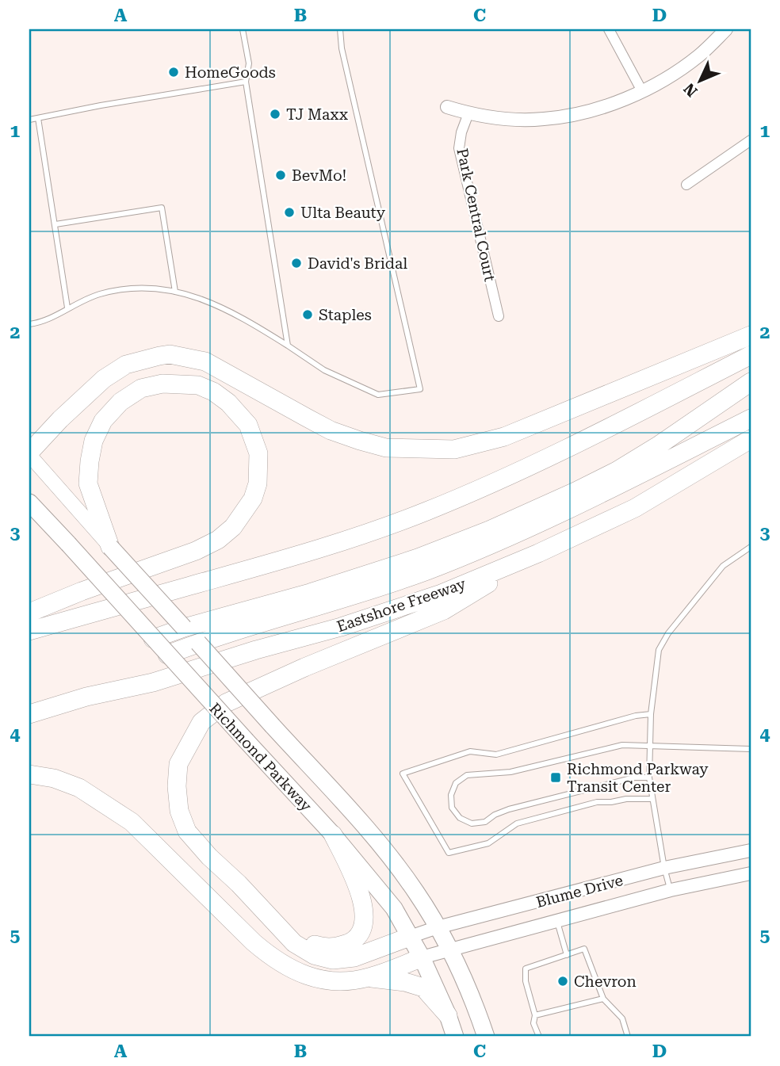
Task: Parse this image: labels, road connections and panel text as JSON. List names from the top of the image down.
{
  "streets": {
    "highway": ["Eastshore Freeway", "Richmond Parkway"],
    "street": ["Park Central Court", "Blume Drive"]
  },
  "crossings": [
    ["Richmond Parkway", "Blume Drive"]
  ],
  "places": {
    "other": [
      "HomeGoods",
      "TJ Maxx",
      "BevMo!",
      "Ulta Beauty",
      "David's Bridal",
      "Staples",
      "Chevron"
    ],
    "transit": ["Richmond Parkway Transit Center"]
  },
  "north": "bottom left",
  "grid": {
    "columns": [
      "A",
      "B",
      "C",
      "D"
    ],
    "rows": [
      "1",
      "2",
      "3",
      "4",
      "5"
    ]
  }
}
